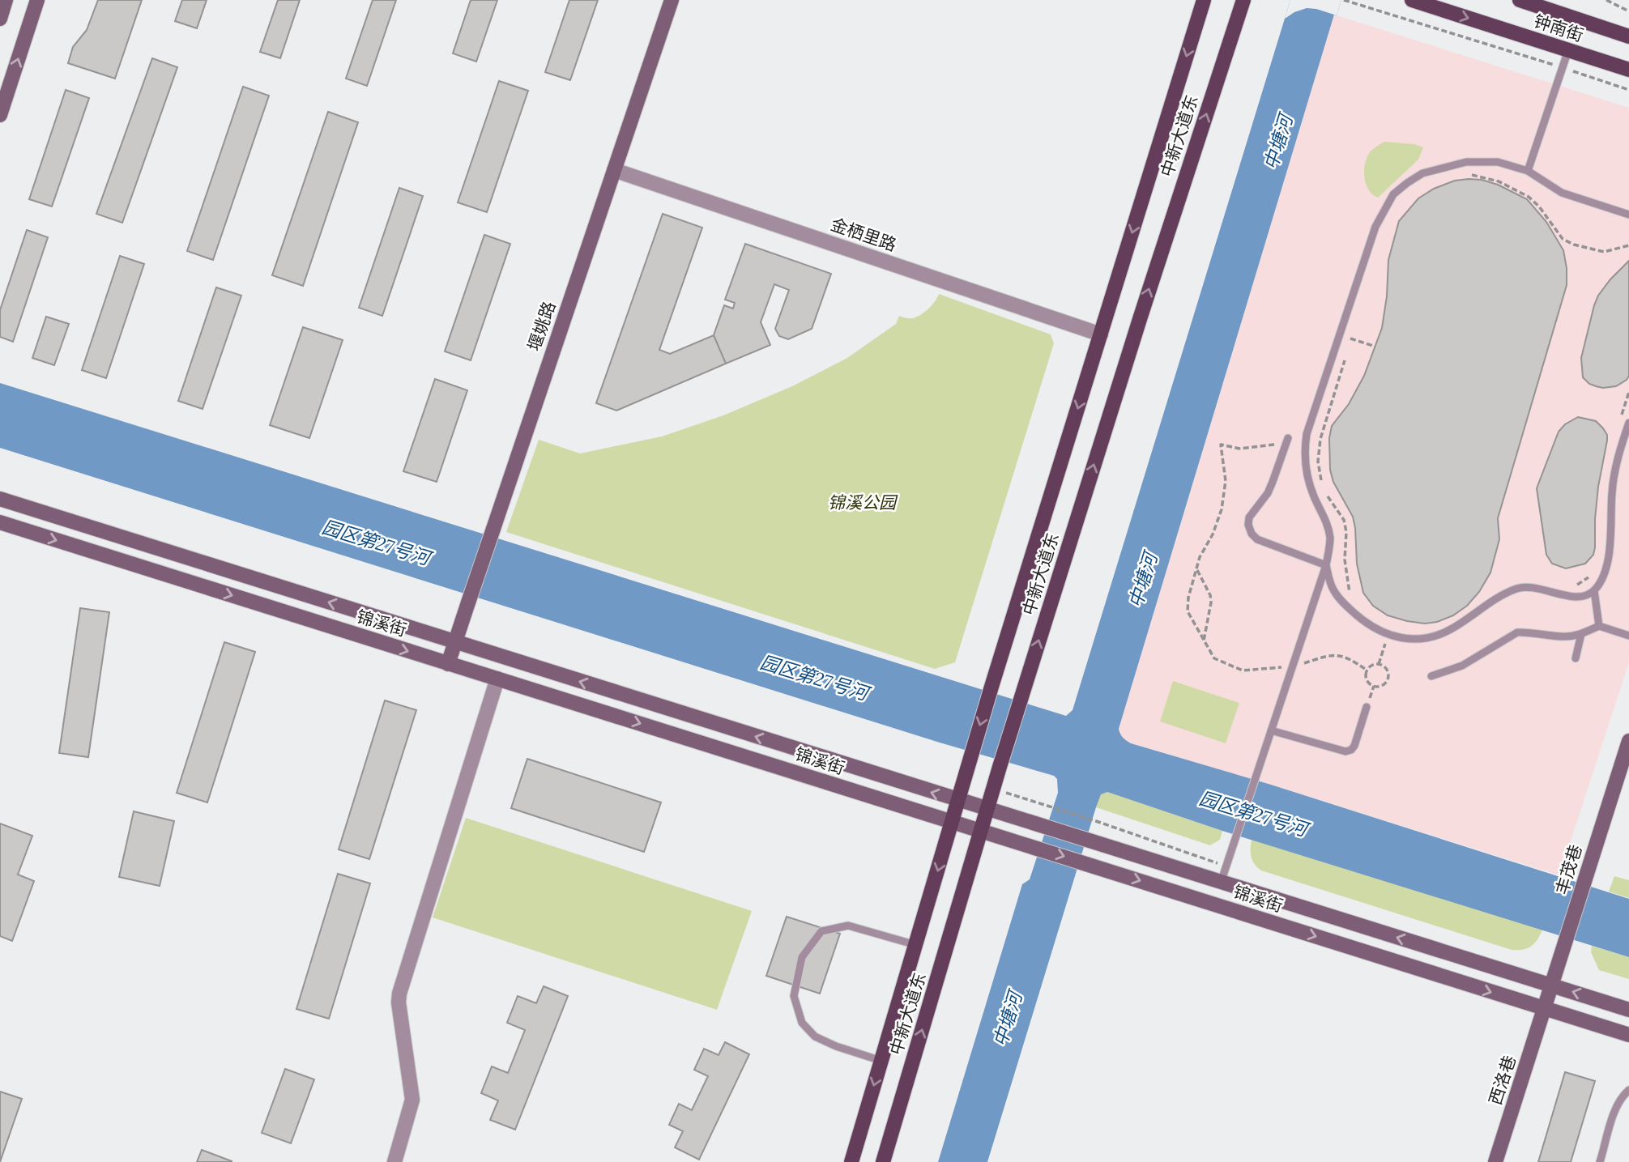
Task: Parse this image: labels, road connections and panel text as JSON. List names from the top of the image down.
{
  "streets": {
    "main road": [
      "钟南街",
      "中新大道东",
      "堰姚路",
      "锦溪街",
      "丰茂巷",
      "西洛巷"
    ],
    "street": ["金栖里路"]
  },
  "crossings": [
    ["中新大道东", "金栖里路"],
    ["中新大道东", "锦溪街"],
    ["金栖里路", "堰姚路"],
    ["堰姚路", "锦溪街"],
    ["锦溪街", "丰茂巷"],
    ["锦溪街", "西洛巷"],
    ["丰茂巷", "西洛巷"]
  ],
  "water": ["中塘河", "园区第27号河"],
  "parks": ["锦溪公园"]
}
